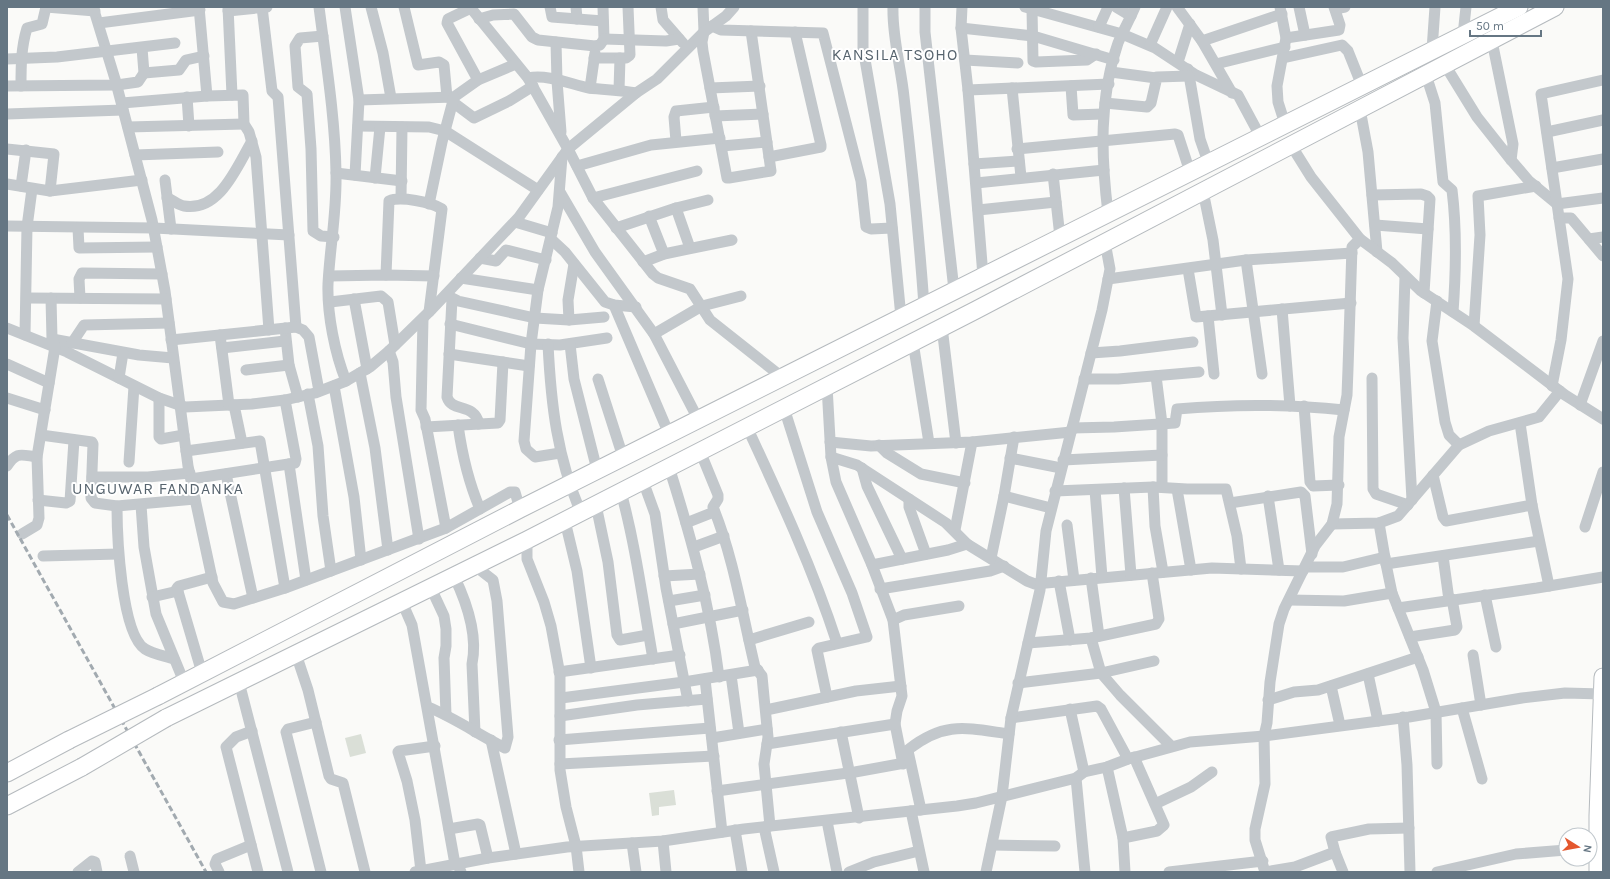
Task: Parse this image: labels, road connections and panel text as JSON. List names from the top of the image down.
{
  "districts": ["KANSILA TSOHO", "UNGUWAR FANDANKA"],
  "scale_bar": "50 m",
  "north": "right"
}
